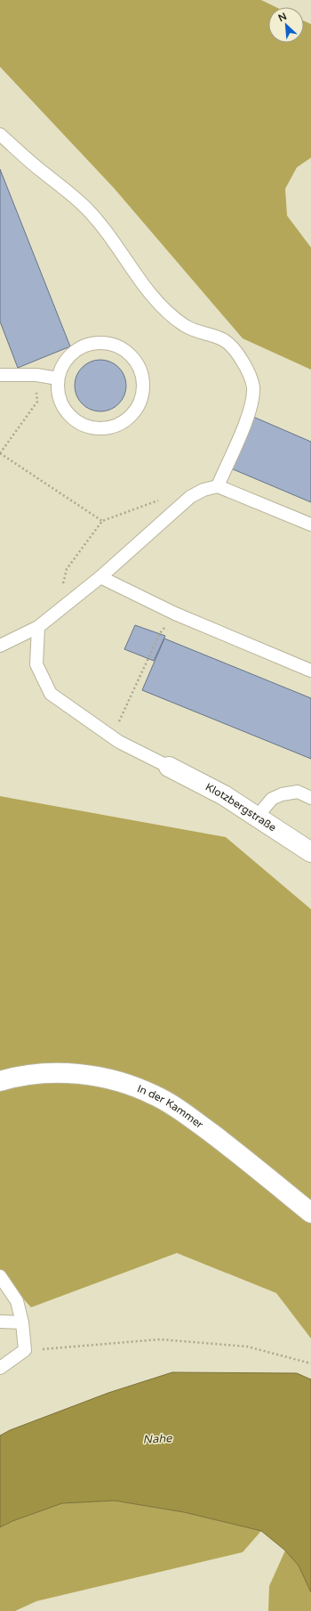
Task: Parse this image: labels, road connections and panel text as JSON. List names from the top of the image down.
{
  "streets": {
    "street": ["Klotzbergstraße", "In der Kammer"]
  },
  "water": ["Nahe"],
  "north": "top left"
}
